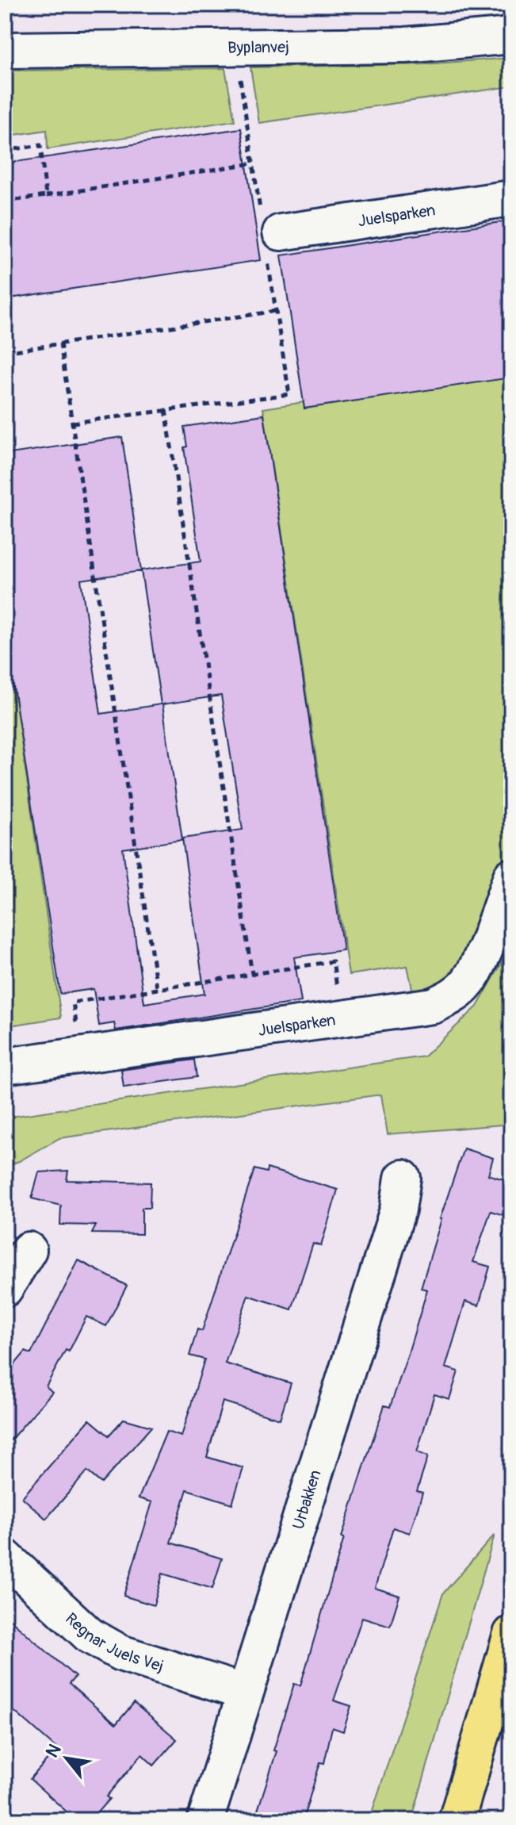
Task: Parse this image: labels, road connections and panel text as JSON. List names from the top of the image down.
{
  "streets": {
    "street": [
      "Byplanvej",
      "Juelsparken",
      "Urbakken",
      "Regnar Juels Vej"
    ]
  },
  "crossings": [
    ["Urbakken", "Regnar Juels Vej"]
  ],
  "north": "top left"
}
